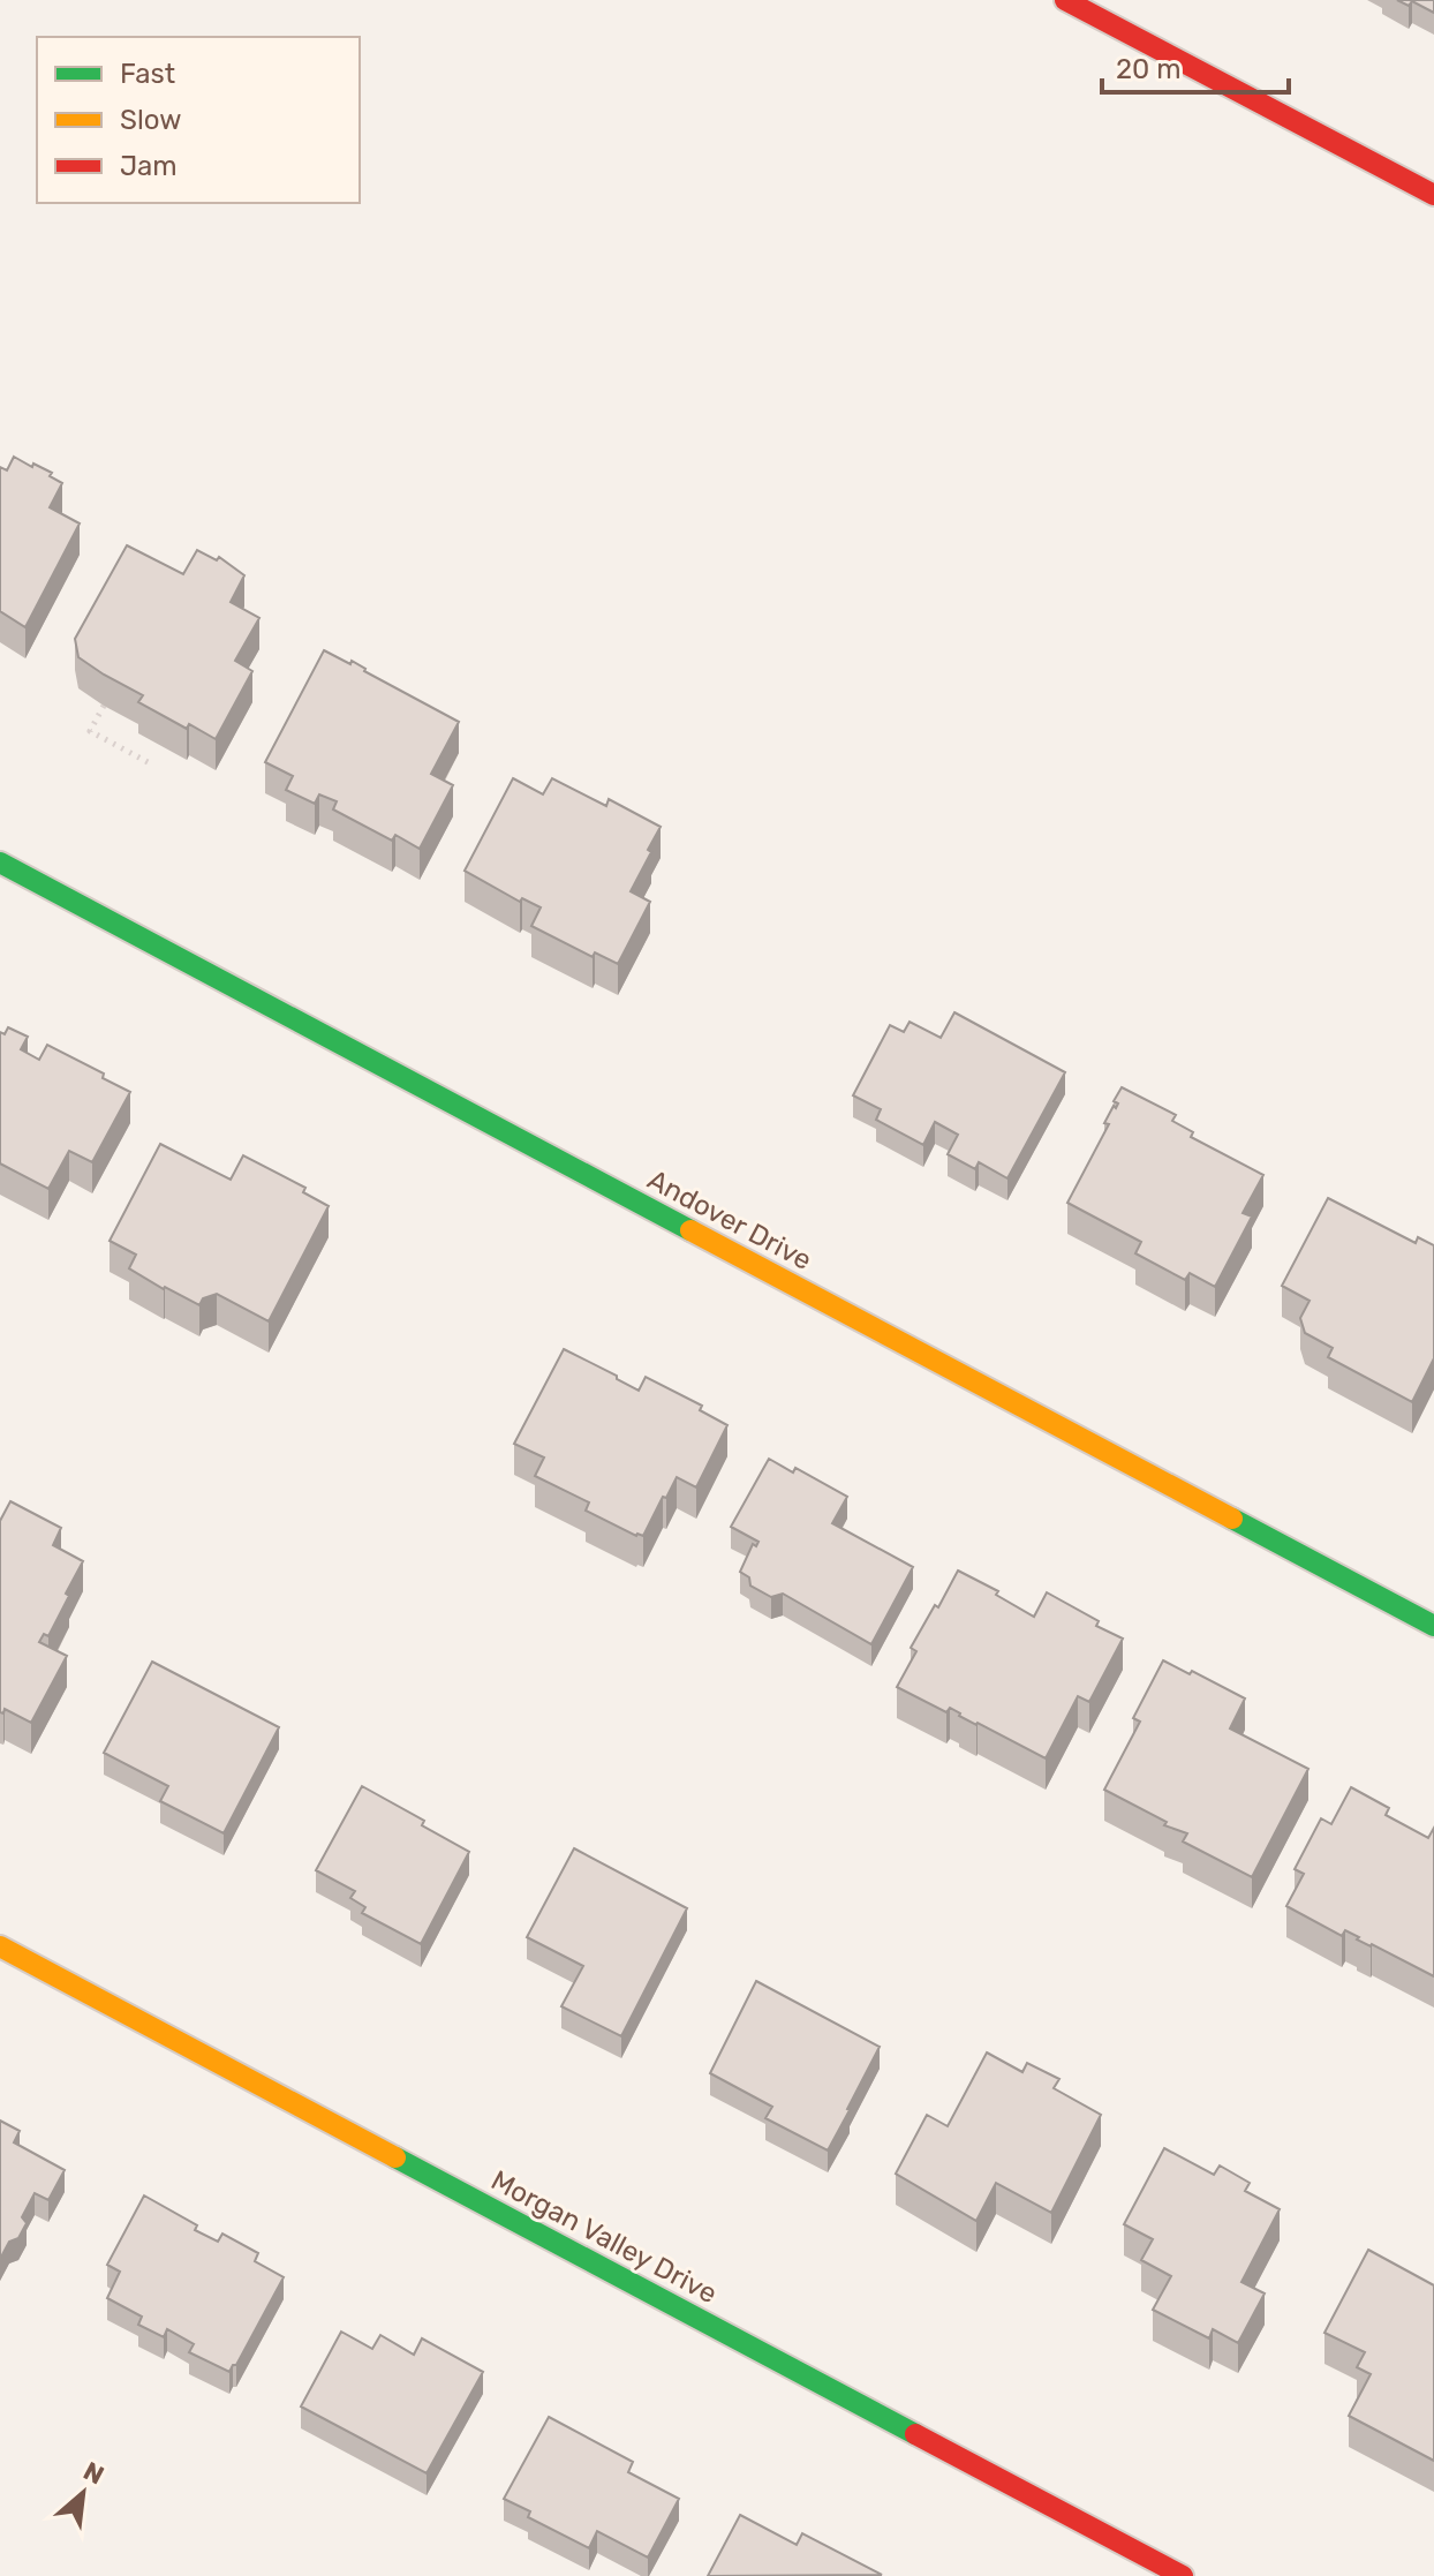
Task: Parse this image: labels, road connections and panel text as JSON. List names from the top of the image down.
{
  "streets": {
    "street": ["Andover Drive", "Morgan Valley Drive"]
  },
  "legend": ["Fast", "Slow", "Jam"],
  "scale_bar": "20 m",
  "north": "top right"
}
